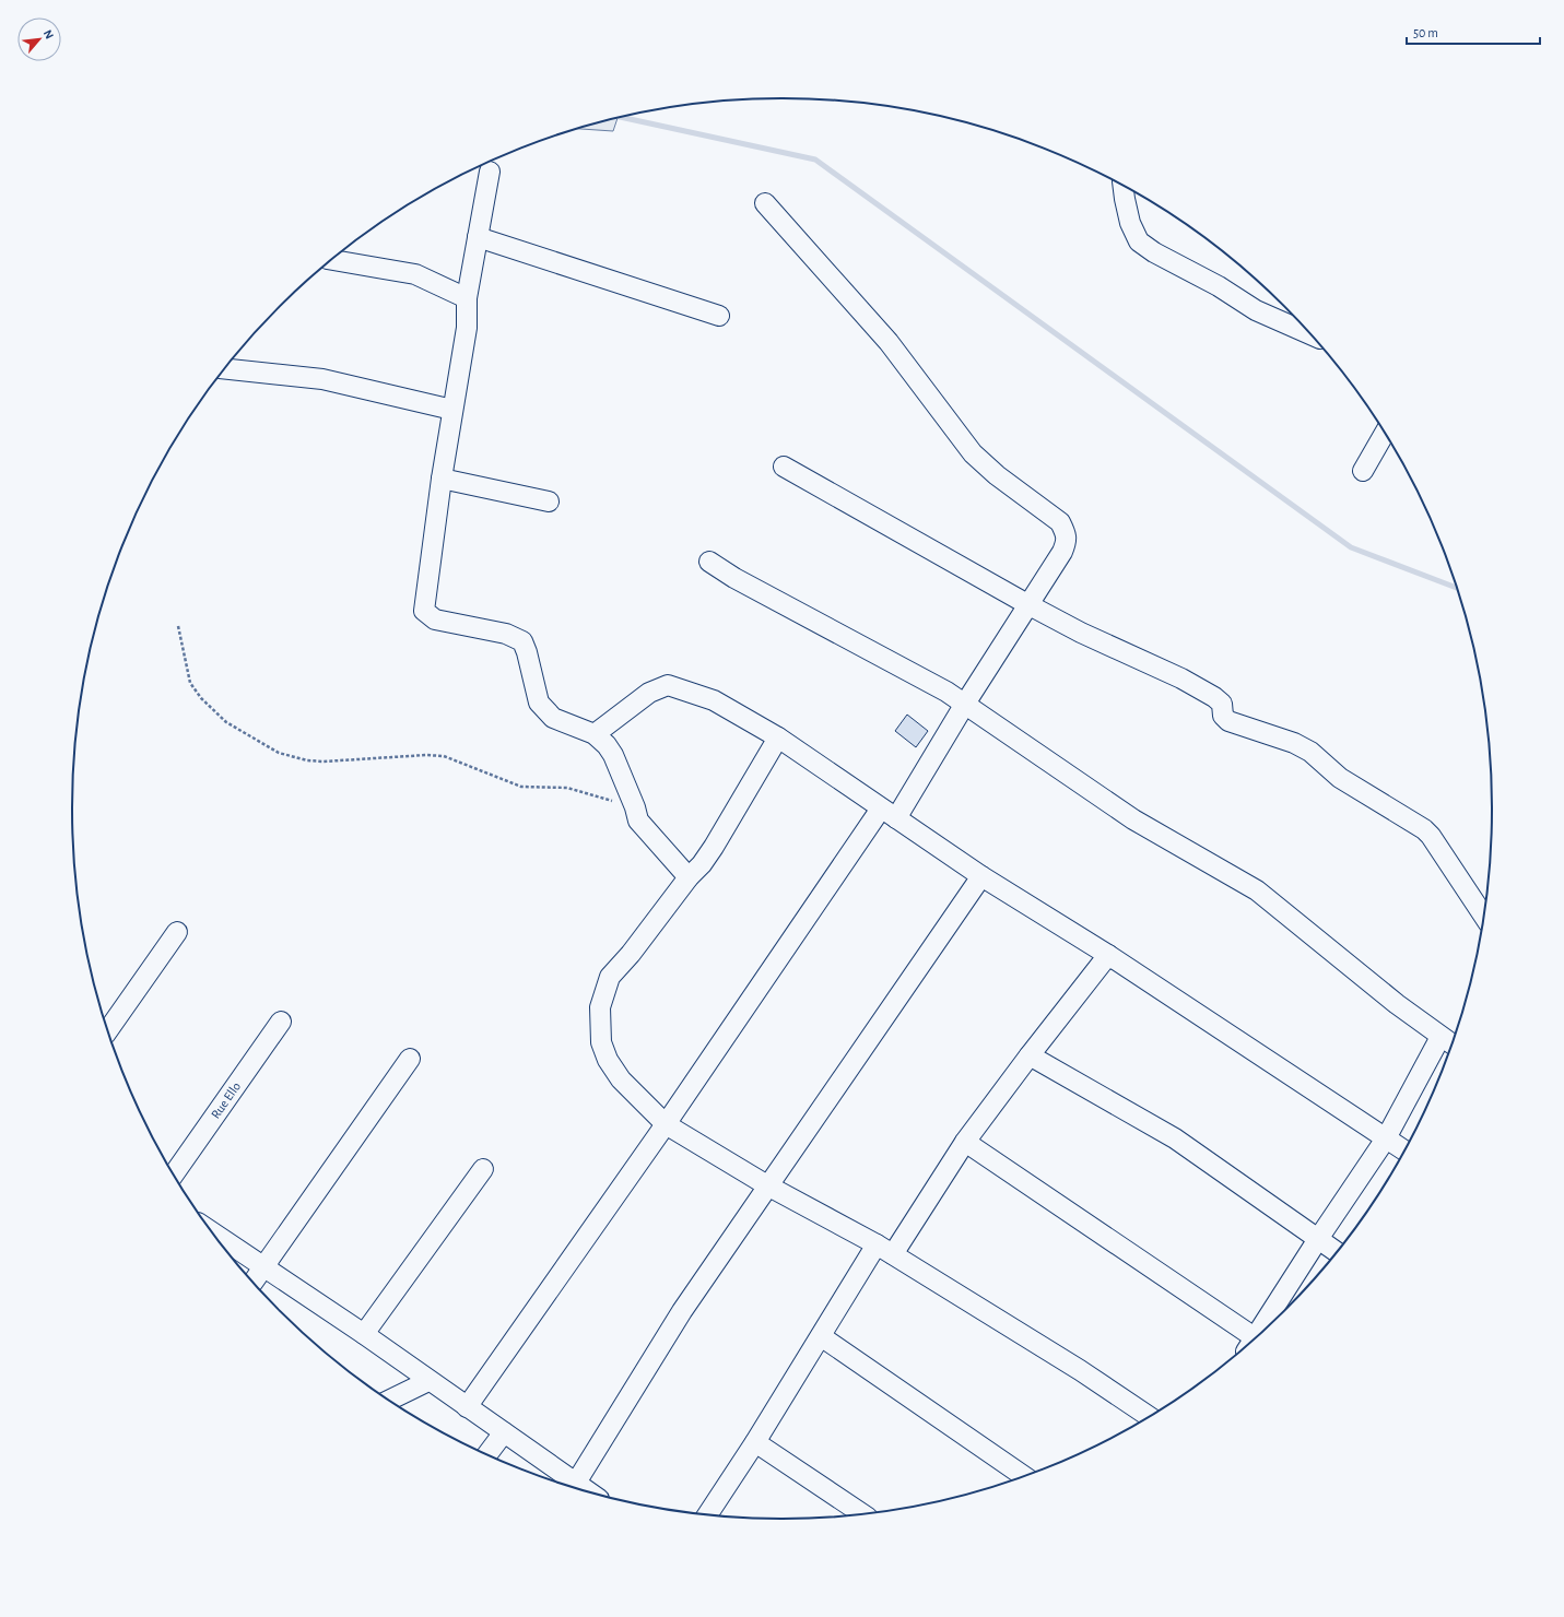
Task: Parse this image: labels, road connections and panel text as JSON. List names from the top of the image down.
{
  "streets": {
    "street": ["Rue Ello"]
  },
  "scale_bar": "50 m",
  "north": "top right"
}
